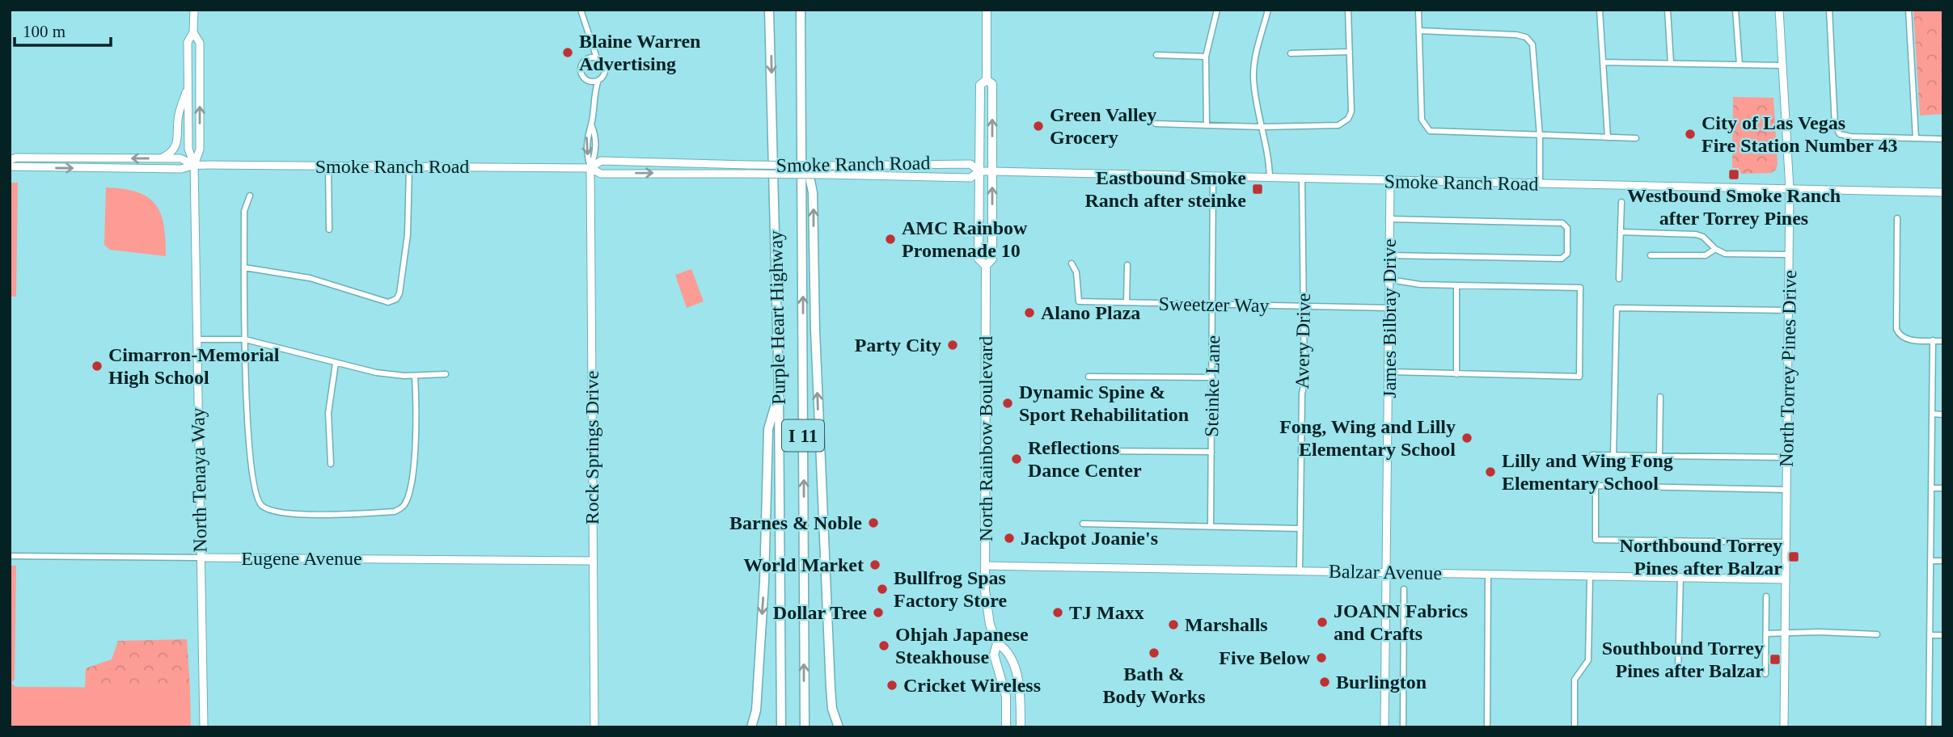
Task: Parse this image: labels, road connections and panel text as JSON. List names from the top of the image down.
{
  "streets": {
    "highway": ["Purple Heart Highway", "I 11"],
    "main road": [
      "Smoke Ranch Road",
      "James Bilbray Drive",
      "North Torrey Pines Drive",
      "North Rainbow Boulevard",
      "Rock Springs Drive",
      "North Tenaya Way",
      "Eugene Avenue",
      "Balzar Avenue"
    ],
    "street": ["Sweetzer Way", "Avery Drive", "Steinke Lane"]
  },
  "crossings": [
    ["Smoke Ranch Road", "James Bilbray Drive"],
    ["Smoke Ranch Road", "Avery Drive"],
    ["Smoke Ranch Road", "North Torrey Pines Drive"],
    ["Smoke Ranch Road", "Steinke Lane"],
    ["Smoke Ranch Road", "North Rainbow Boulevard"],
    ["Smoke Ranch Road", "Rock Springs Drive"],
    ["Smoke Ranch Road", "North Tenaya Way"],
    ["Sweetzer Way", "James Bilbray Drive"],
    ["Sweetzer Way", "Avery Drive"],
    ["Sweetzer Way", "Steinke Lane"],
    ["James Bilbray Drive", "Balzar Avenue"],
    ["Avery Drive", "Balzar Avenue"],
    ["North Torrey Pines Drive", "Balzar Avenue"],
    ["North Rainbow Boulevard", "Balzar Avenue"],
    ["Rock Springs Drive", "Eugene Avenue"],
    ["North Tenaya Way", "Eugene Avenue"]
  ],
  "places": {
    "other": [
      "Blaine Warren Advertising",
      "Green Valley Grocery",
      "City of Las Vegas Fire Station Number 43",
      "AMC Rainbow Promenade 10",
      "Alano Plaza",
      "Party City",
      "Cimarron-Memorial High School",
      "Dynamic Spine & Sport Rehabilitation",
      "Fong, Wing and Lilly Elementary School",
      "Reflections Dance Center",
      "Lilly and Wing Fong Elementary School",
      "Barnes & Noble",
      "Jackpot Joanie's",
      "World Market",
      "Bullfrog Spas Factory Store",
      "Dollar Tree",
      "TJ Maxx",
      "JOANN Fabrics and Crafts",
      "Marshalls",
      "Ohjah Japanese Steakhouse",
      "Bath & Body Works",
      "Five Below",
      "Burlington",
      "Cricket Wireless"
    ],
    "transit": [
      "Westbound Smoke Ranch after Torrey Pines",
      "Eastbound Smoke Ranch after steinke",
      "Northbound Torrey Pines after Balzar",
      "Southbound Torrey Pines after Balzar"
    ]
  },
  "scale_bar": "100 m"
}
